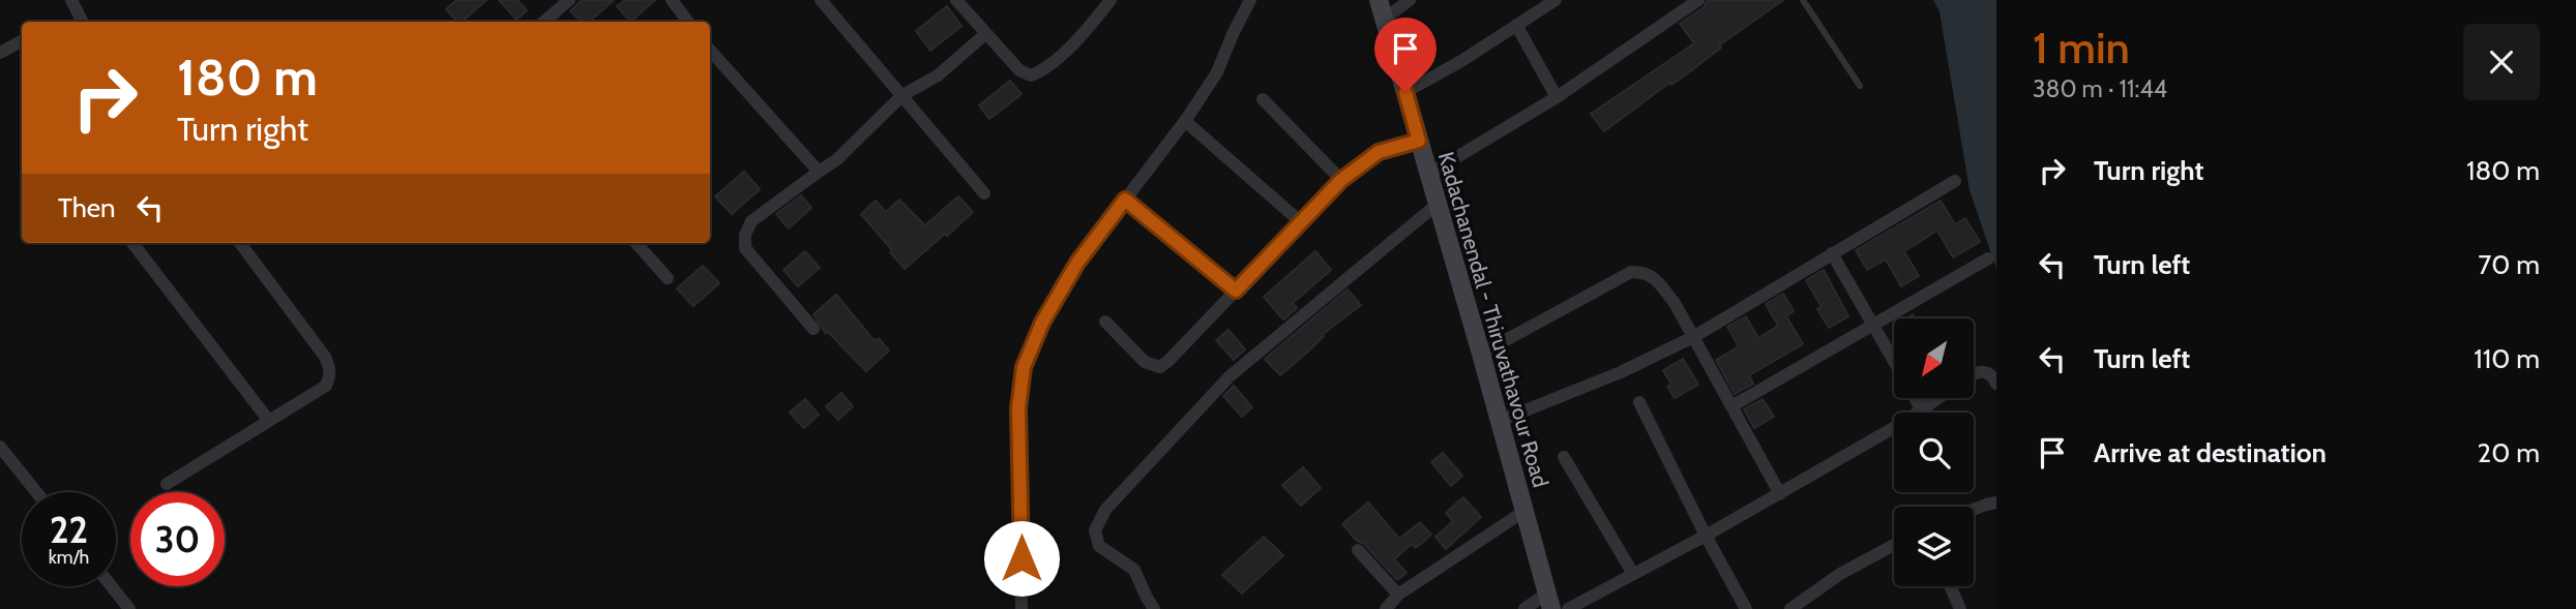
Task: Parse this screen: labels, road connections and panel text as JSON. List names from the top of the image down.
{
  "streets": {
    "main road": ["Kadachanendal - Thiruvathavour Road"]
  },
  "north": "bottom left",
  "page": {
    "heading": ["1 min", "380 m · 11:44"],
    "turn": ["180 m", "Turn right"],
    "list": [
      {
        "name": "Turn right",
        "value": "180 m"
      },
      {
        "name": "Turn left",
        "value": "70 m"
      },
      {
        "name": "Turn left",
        "value": "110 m"
      },
      {
        "name": "Arrive at destination",
        "value": "20 m"
      }
    ],
    "then": "Then",
    "speed": "22 km/h",
    "limit": "30"
  }
}
